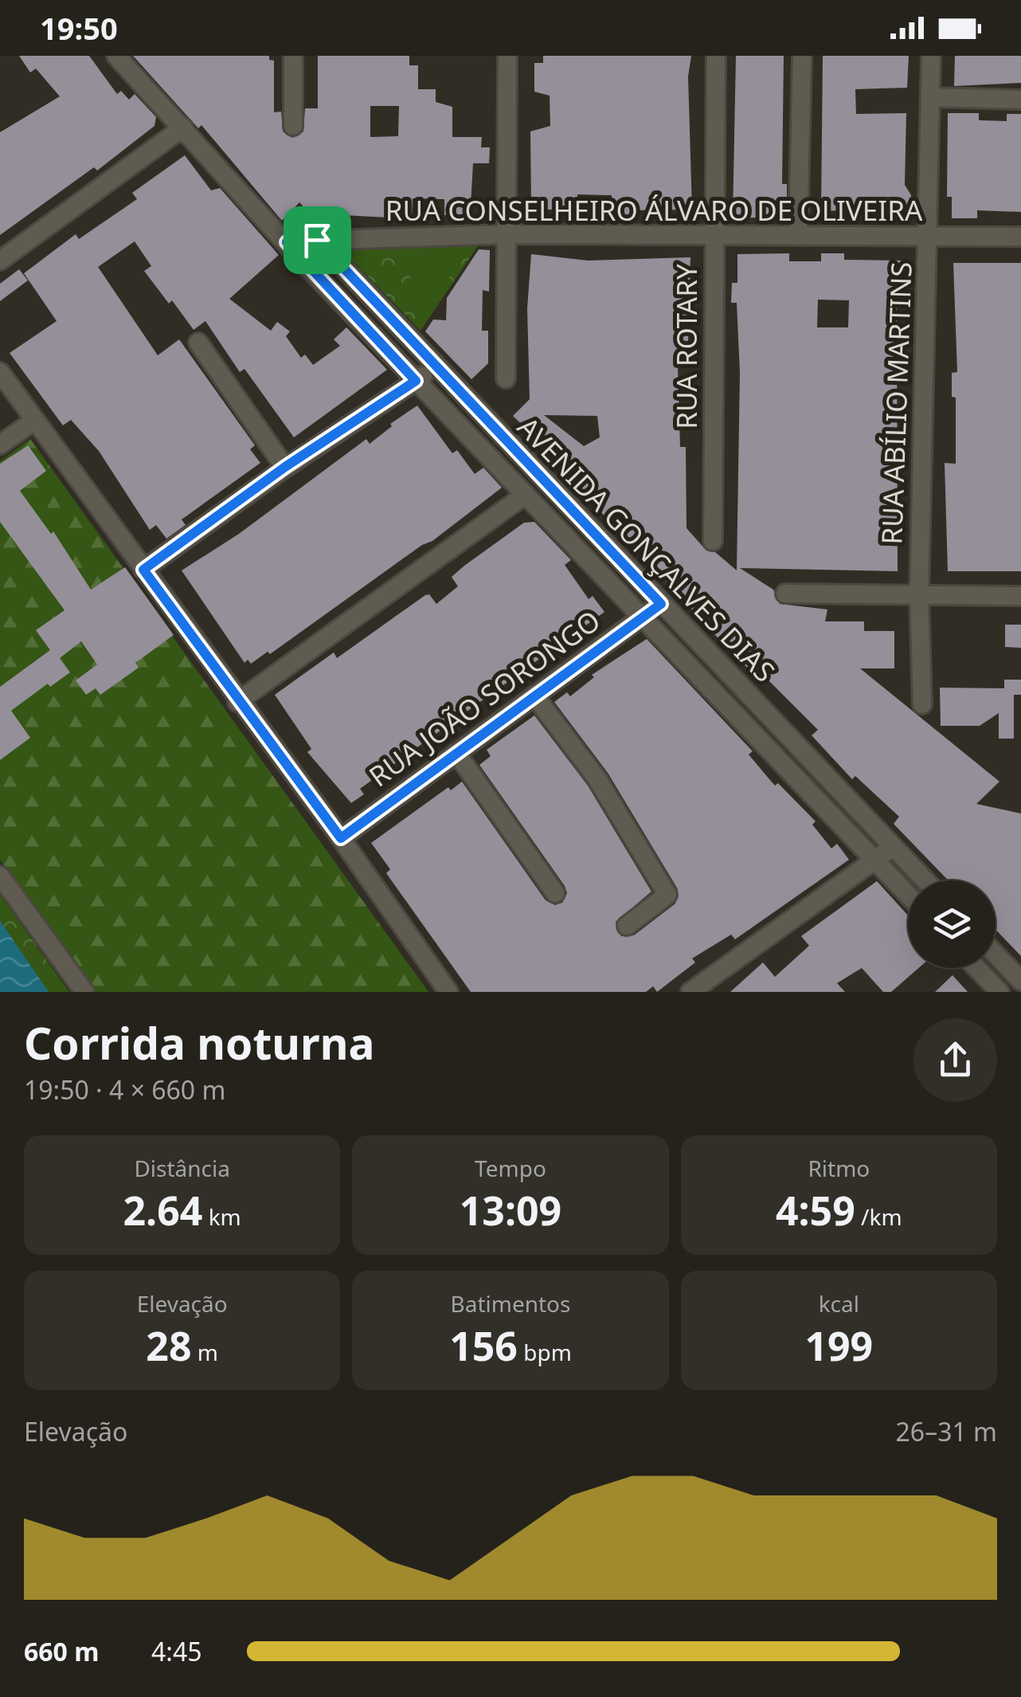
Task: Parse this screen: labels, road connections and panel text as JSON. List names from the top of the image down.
{
  "streets": {
    "street": [
      "RUA CONSELHEIRO ÁLVARO DE OLIVEIRA",
      "RUA ROTARY",
      "RUA ABÍLIO MARTINS",
      "AVENIDA GONÇALVES DIAS",
      "RUA JOÃO SORONGO"
    ]
  },
  "crossings": [
    ["RUA CONSELHEIRO ÁLVARO DE OLIVEIRA", "RUA ROTARY"],
    ["RUA CONSELHEIRO ÁLVARO DE OLIVEIRA", "RUA ABÍLIO MARTINS"],
    ["RUA CONSELHEIRO ÁLVARO DE OLIVEIRA", "AVENIDA GONÇALVES DIAS"],
    ["AVENIDA GONÇALVES DIAS", "RUA JOÃO SORONGO"]
  ],
  "page": {
    "status": "19:50",
    "heading": ["Corrida noturna", "19:50 · 4 × 660 m"],
    "stats": [
      ["Distância", "2.64 km"],
      ["Tempo", "13:09"],
      ["Ritmo", "4:59 /km"],
      ["Elevação", "28 m"],
      ["Batimentos", "156 bpm"],
      ["kcal", "199"]
    ],
    "chart": ["Elevação", "26–31 m"],
    "list": [
      {
        "name": "660 m",
        "note": "4:45"
      }
    ]
  }
}
